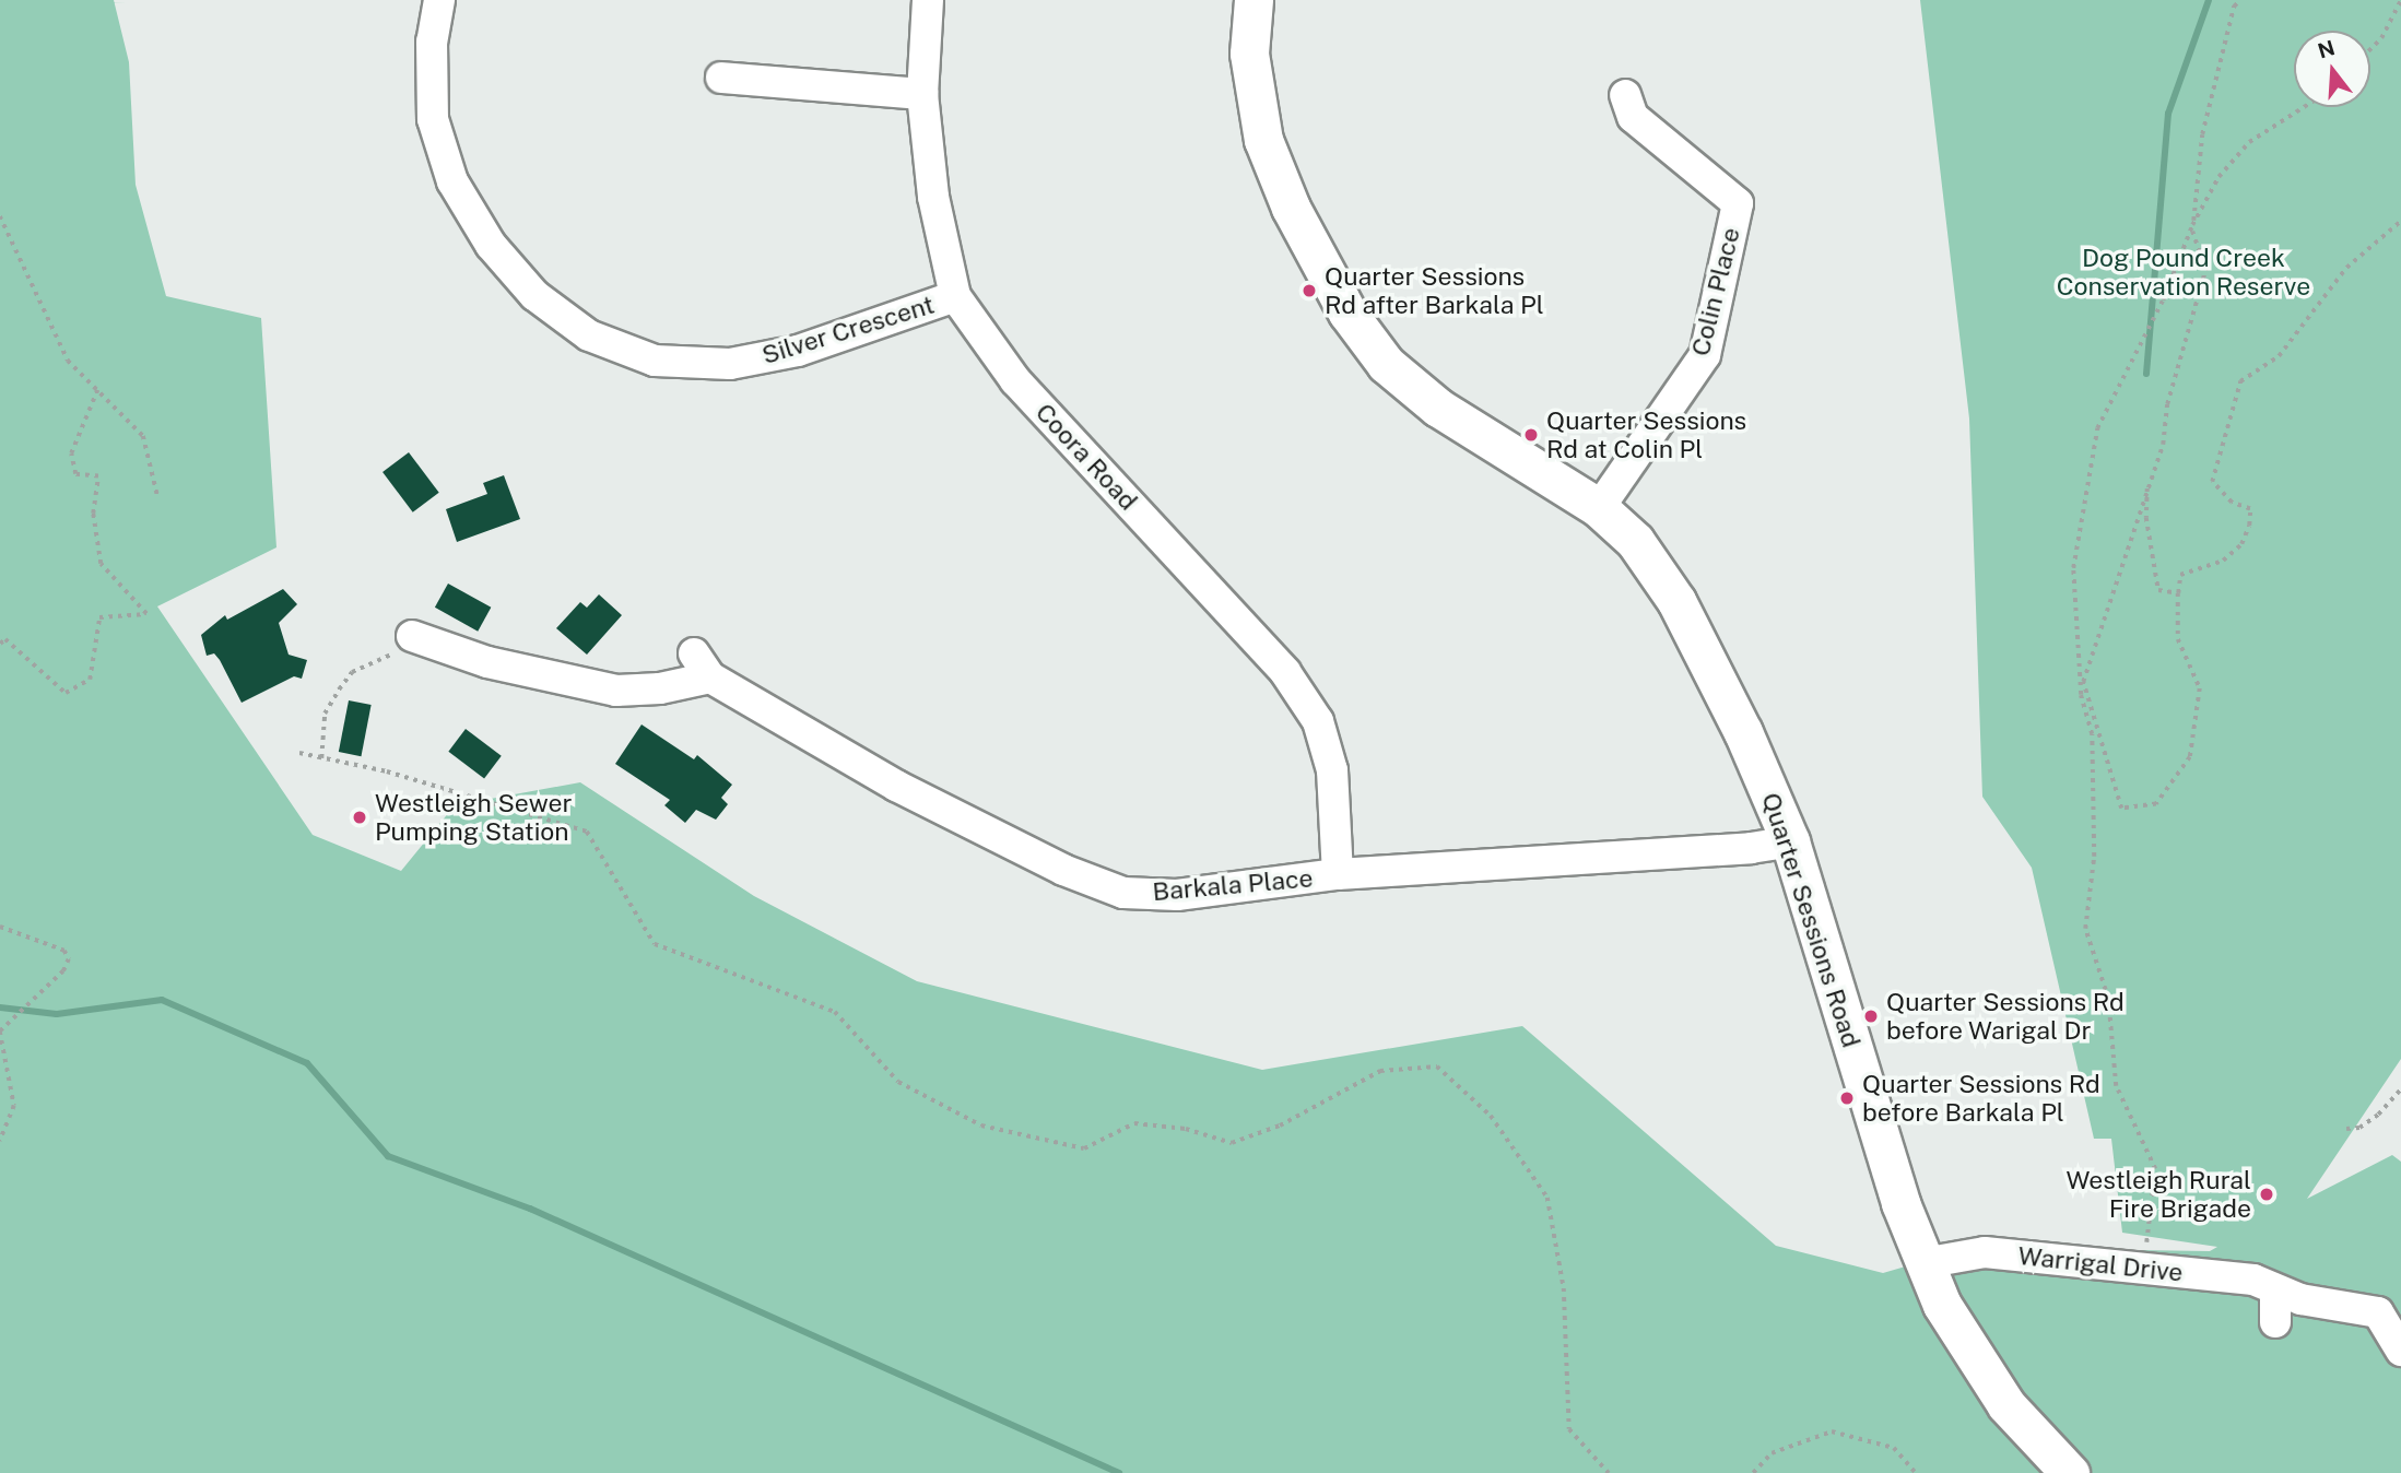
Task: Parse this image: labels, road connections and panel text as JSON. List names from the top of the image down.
{
  "streets": {
    "main road": ["Quarter Sessions Road"],
    "street": [
      "Colin Place",
      "Silver Crescent",
      "Coora Road",
      "Barkala Place",
      "Warrigal Drive"
    ]
  },
  "crossings": [
    ["Colin Place", "Quarter Sessions Road"],
    ["Silver Crescent", "Coora Road"],
    ["Coora Road", "Barkala Place"],
    ["Barkala Place", "Quarter Sessions Road"],
    ["Quarter Sessions Road", "Warrigal Drive"]
  ],
  "parks": ["Dog Pound Creek Conservation Reserve"],
  "places": [
    "Quarter Sessions Rd after Barkala Pl",
    "Quarter Sessions Rd at Colin Pl",
    "Westleigh Sewer Pumping Station",
    "Quarter Sessions Rd before Warigal Dr",
    "Quarter Sessions Rd before Barkala Pl",
    "Westleigh Rural Fire Brigade"
  ],
  "north": "top"
}
